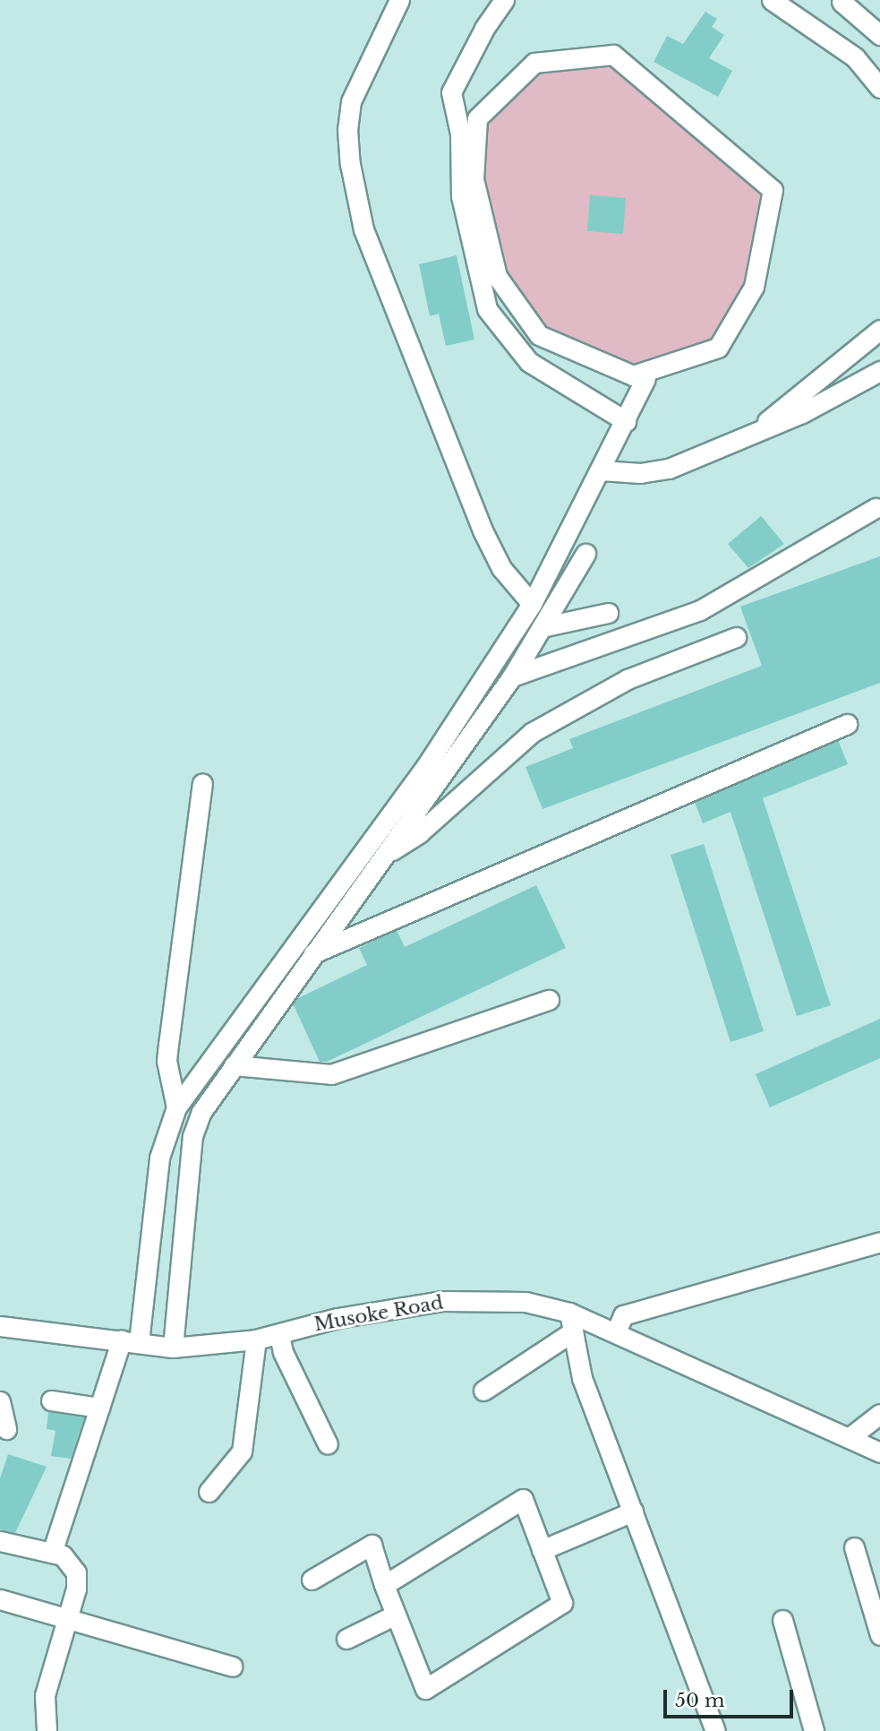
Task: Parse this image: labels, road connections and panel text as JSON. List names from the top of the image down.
{
  "streets": {
    "street": ["Musoke Road"]
  },
  "scale_bar": "50 m"
}
